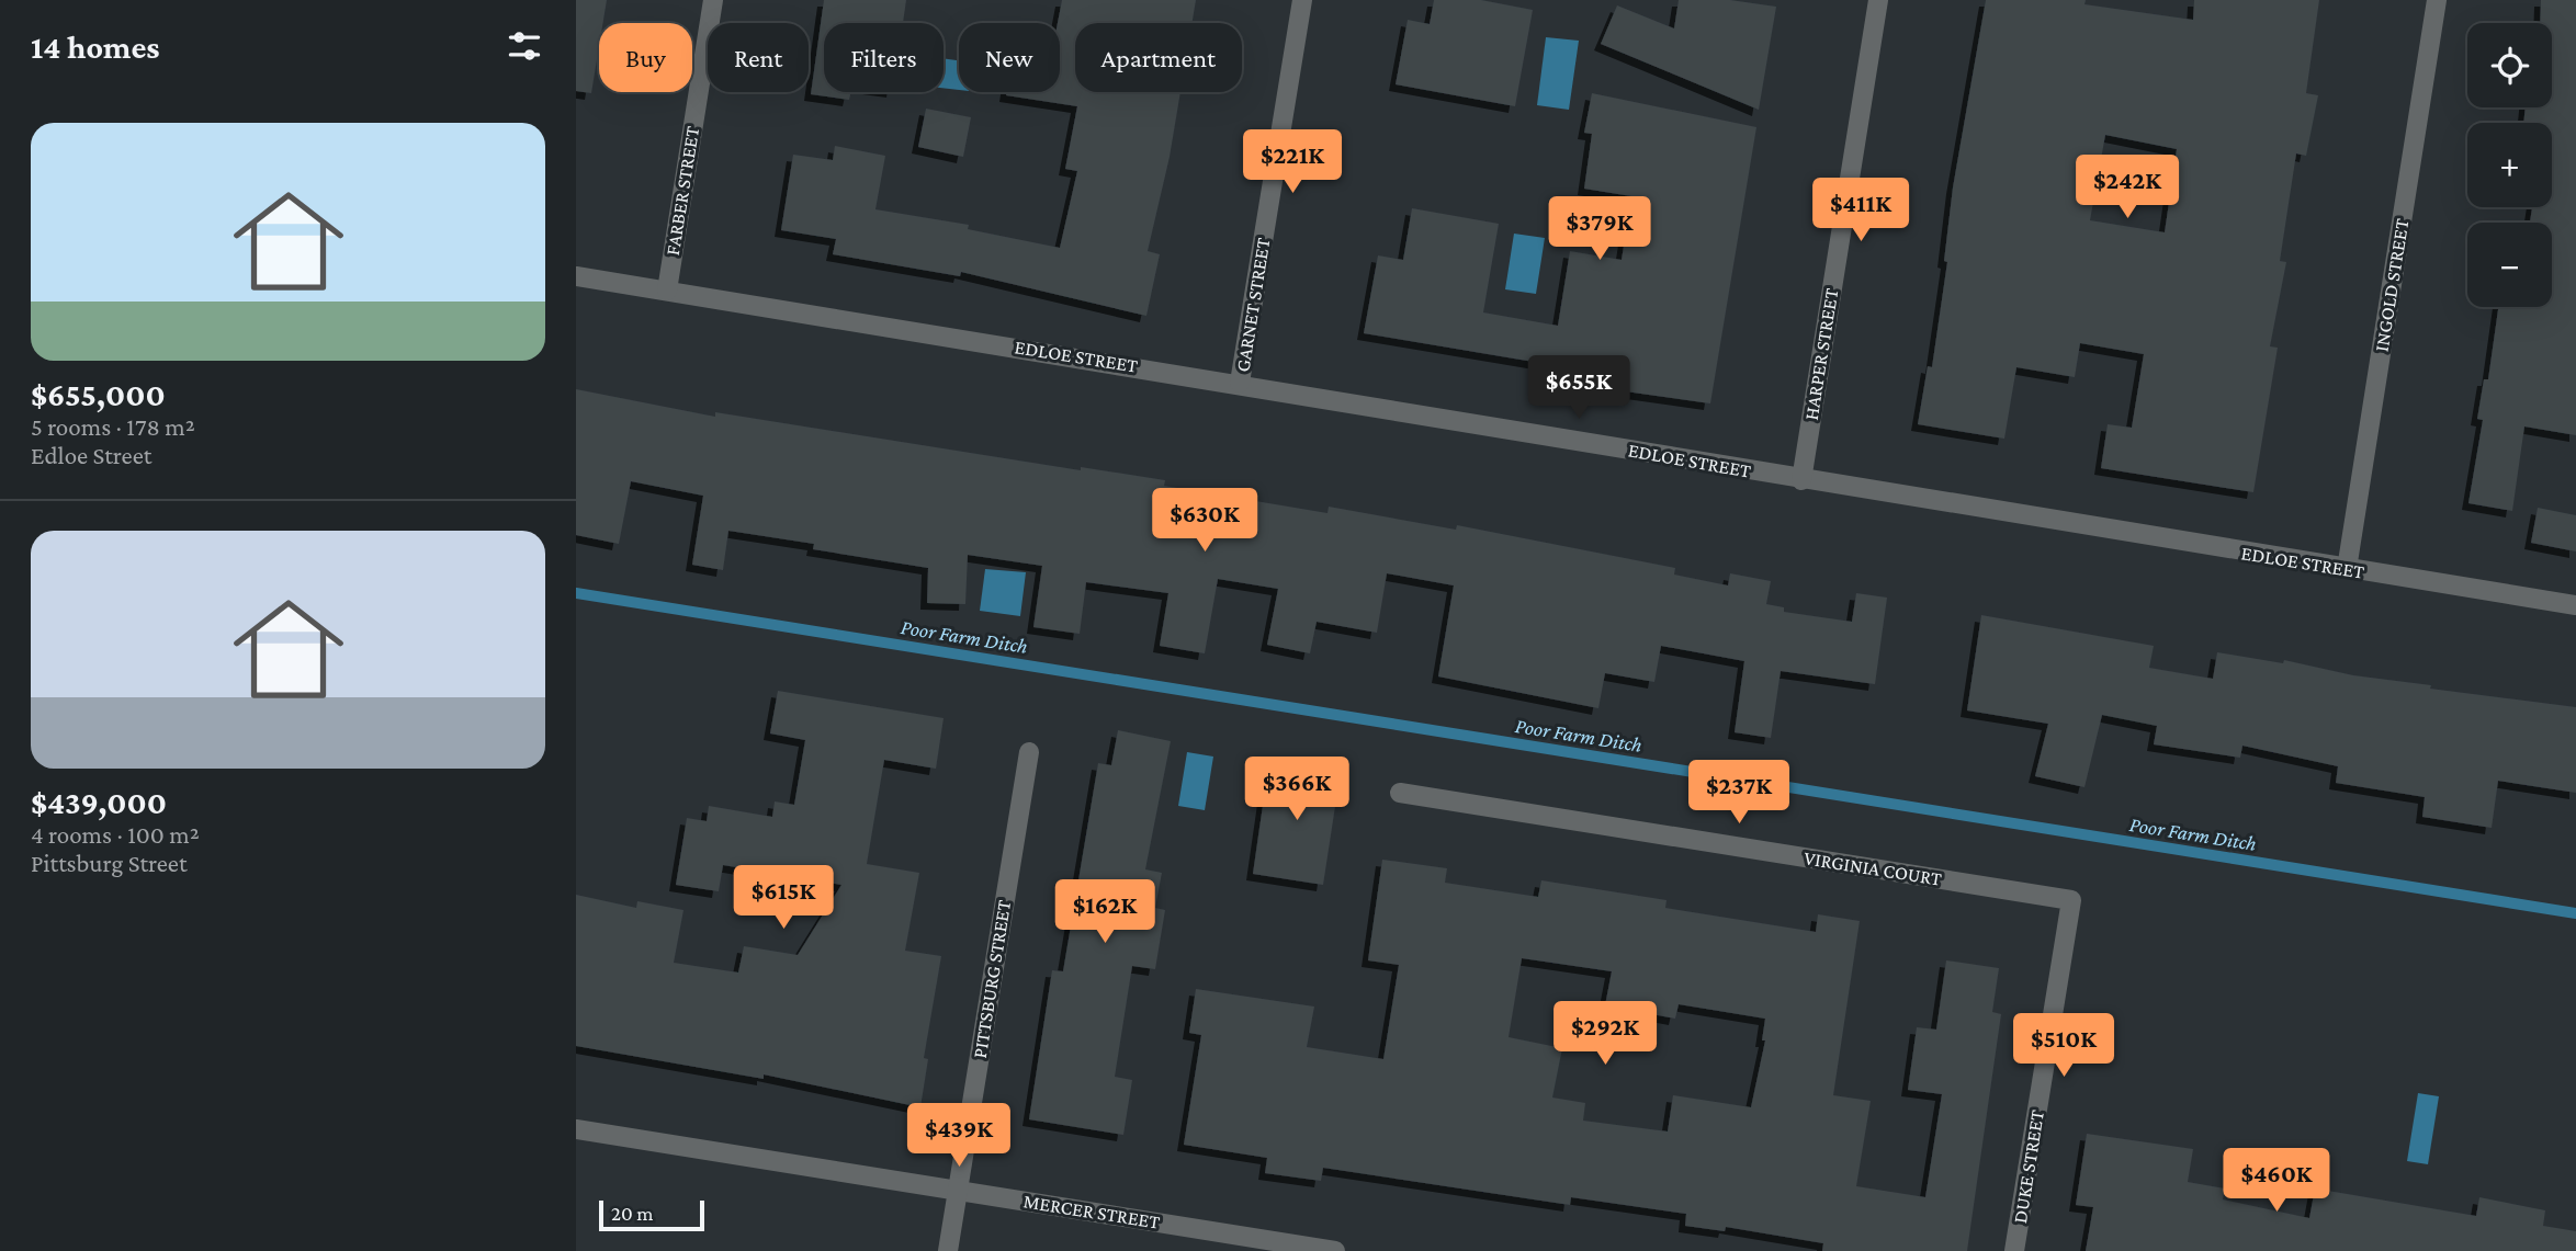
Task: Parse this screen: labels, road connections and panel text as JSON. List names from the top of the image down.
{
  "streets": {
    "street": [
      "FARBER STREET",
      "INGOLD STREET",
      "GARNET STREET",
      "HARPER STREET",
      "EDLOE STREET",
      "VIRGINIA COURT",
      "PITTSBURG STREET",
      "DUKE STREET",
      "MERCER STREET"
    ]
  },
  "crossings": [
    ["FARBER STREET", "EDLOE STREET"],
    ["INGOLD STREET", "EDLOE STREET"],
    ["GARNET STREET", "EDLOE STREET"],
    ["HARPER STREET", "EDLOE STREET"],
    ["VIRGINIA COURT", "DUKE STREET"],
    ["PITTSBURG STREET", "MERCER STREET"]
  ],
  "water": ["Poor Farm Ditch"],
  "scale_bar": "20 m",
  "page": {
    "heading": "14 homes",
    "map_buttons": ["+", "−"],
    "chip": [
      "Buy",
      "Rent",
      "Filters",
      "New",
      "Apartment"
    ],
    "list": [
      {
        "name": "$655,000",
        "note": "5 rooms · 178 m² · Edloe Street"
      },
      {
        "name": "$439,000",
        "note": "4 rooms · 100 m² · Pittsburg Street"
      }
    ],
    "price": [
      "$221K",
      "$242K",
      "$411K",
      "$379K",
      "$655K",
      "$630K",
      "$366K",
      "$237K",
      "$615K",
      "$162K",
      "$292K",
      "$510K",
      "$439K",
      "$460K"
    ],
    "scale": "20 m"
  }
}
